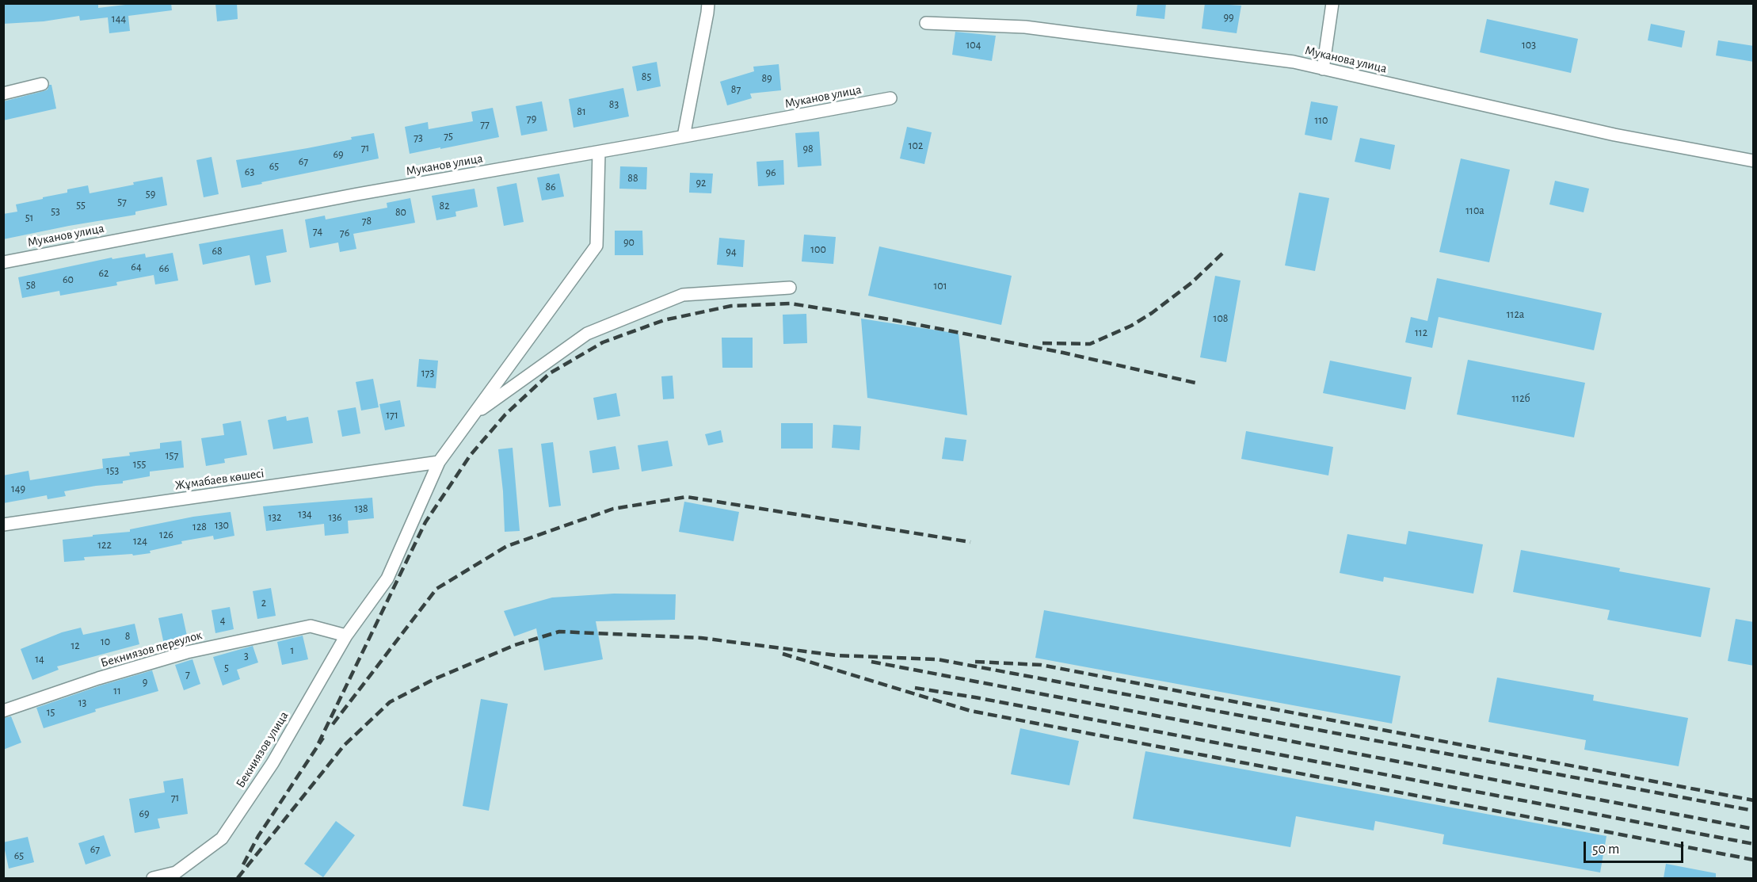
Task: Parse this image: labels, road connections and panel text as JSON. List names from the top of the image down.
{
  "streets": {
    "street": [
      "Муканова улица",
      "Муканов улица",
      "Жұмабаев көшесі",
      "Бекниязов переулок",
      "Бекниязов улица"
    ]
  },
  "crossings": [
    ["Муканов улица", "Бекниязов улица"],
    ["Жұмабаев көшесі", "Бекниязов улица"],
    ["Бекниязов переулок", "Бекниязов улица"]
  ],
  "house_numbers": [
    "99",
    "144",
    "104",
    "103",
    "85",
    "89",
    "87",
    "83",
    "81",
    "79",
    "110",
    "77",
    "75",
    "73",
    "102",
    "71",
    "98",
    "69",
    "67",
    "65",
    "63",
    "96",
    "88",
    "92",
    "86",
    "59",
    "57",
    "55",
    "82",
    "110а",
    "53",
    "80",
    "51",
    "78",
    "74",
    "76",
    "90",
    "100",
    "68",
    "94",
    "64",
    "66",
    "62",
    "60",
    "58",
    "101",
    "112а",
    "108",
    "112",
    "173",
    "112б",
    "171",
    "157",
    "155",
    "153",
    "149",
    "138",
    "134",
    "132",
    "136",
    "130",
    "128",
    "126",
    "124",
    "122",
    "2",
    "4",
    "8",
    "10",
    "12",
    "1",
    "3",
    "14",
    "5",
    "7",
    "9",
    "11",
    "13",
    "15",
    "71",
    "69",
    "67",
    "65"
  ],
  "scale_bar": "50 m"
}
